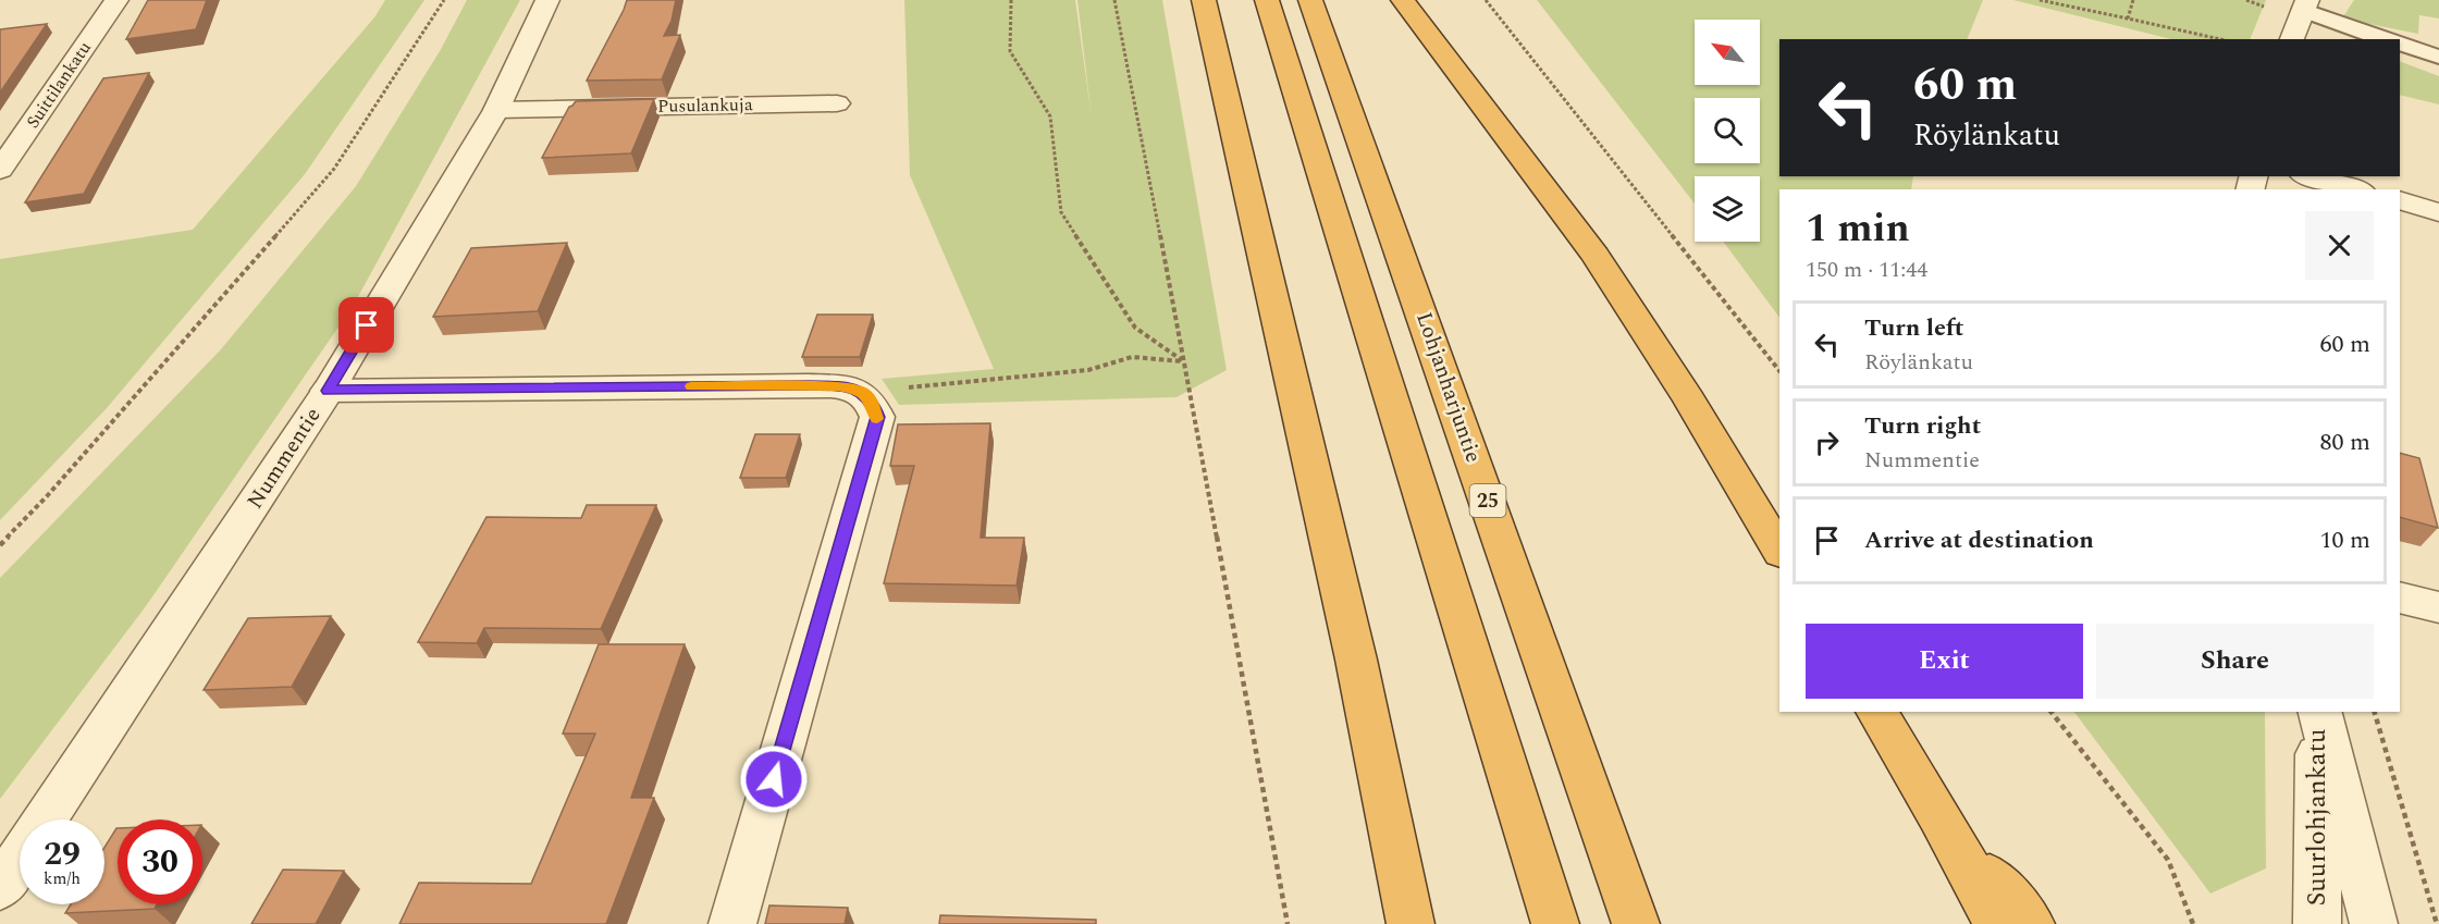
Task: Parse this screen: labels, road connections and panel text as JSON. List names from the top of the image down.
{
  "streets": {
    "highway": ["Lohjanharjuntie", "25"],
    "street": [
      "Suittilankatu",
      "Pusulankuja",
      "Nummentie",
      "Suurlohjankatu"
    ]
  },
  "crossings": [
    ["Pusulankuja", "Nummentie"]
  ],
  "north": "top left",
  "page": {
    "turn": ["60 m", "Röylänkatu"],
    "heading": ["1 min", "150 m · 11:44"],
    "list": [
      {
        "name": "Turn left",
        "note": "Röylänkatu",
        "value": "60 m"
      },
      {
        "name": "Turn right",
        "note": "Nummentie",
        "value": "80 m"
      },
      {
        "name": "Arrive at destination",
        "value": "10 m"
      }
    ],
    "buttons": ["Exit", "Share"],
    "speed": "29 km/h",
    "limit": "30"
  }
}
